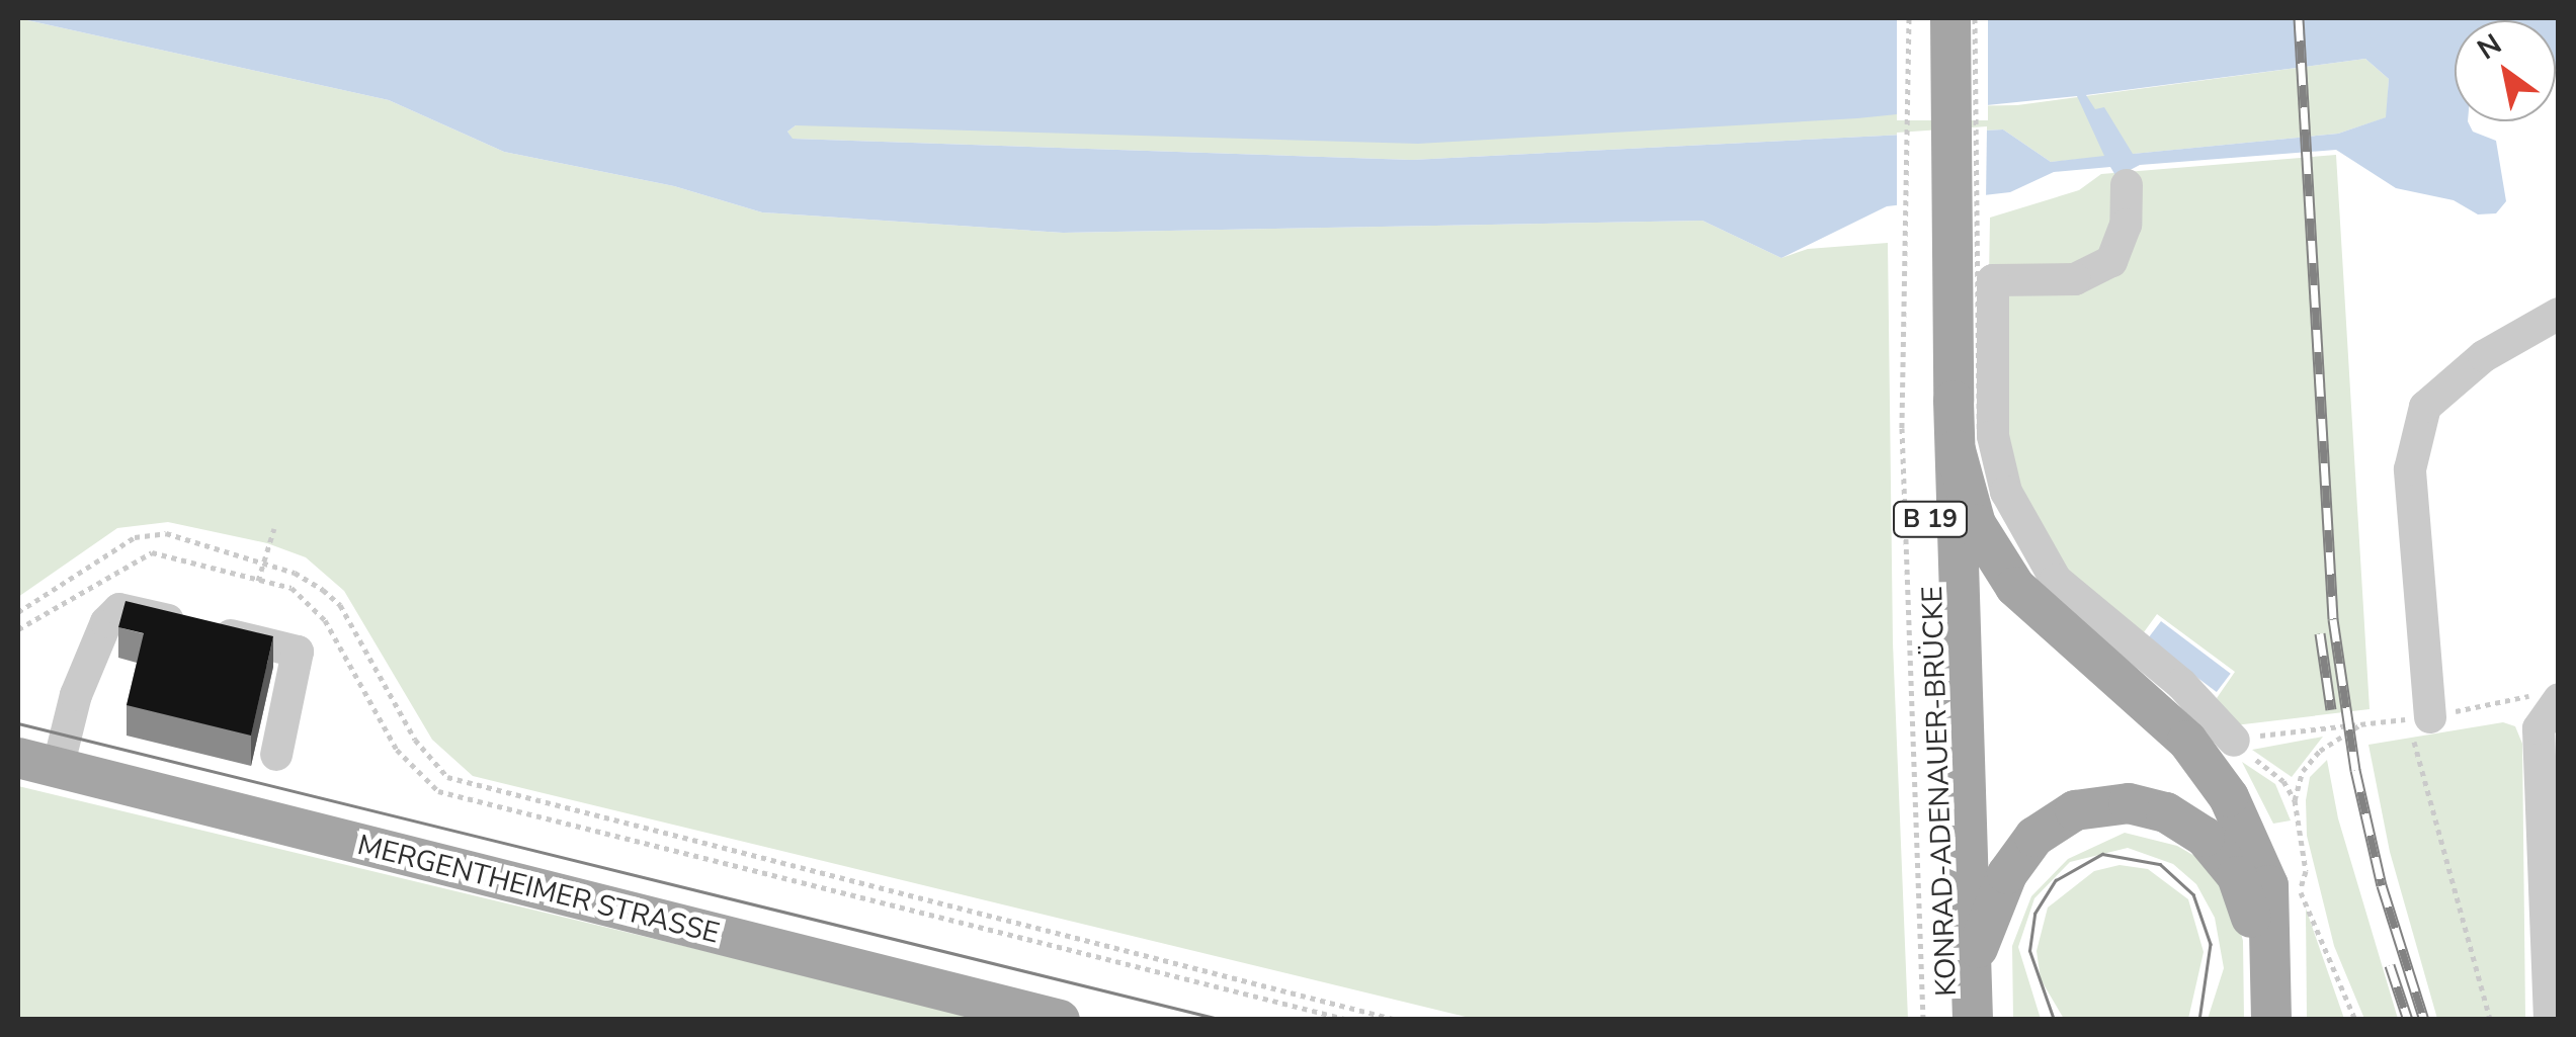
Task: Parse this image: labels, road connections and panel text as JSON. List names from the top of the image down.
{
  "streets": {
    "main road": ["B 19", "KONRAD-ADENAUER-BRÜCKE", "MERGENTHEIMER STRASSE"]
  },
  "north": "top left"
}
